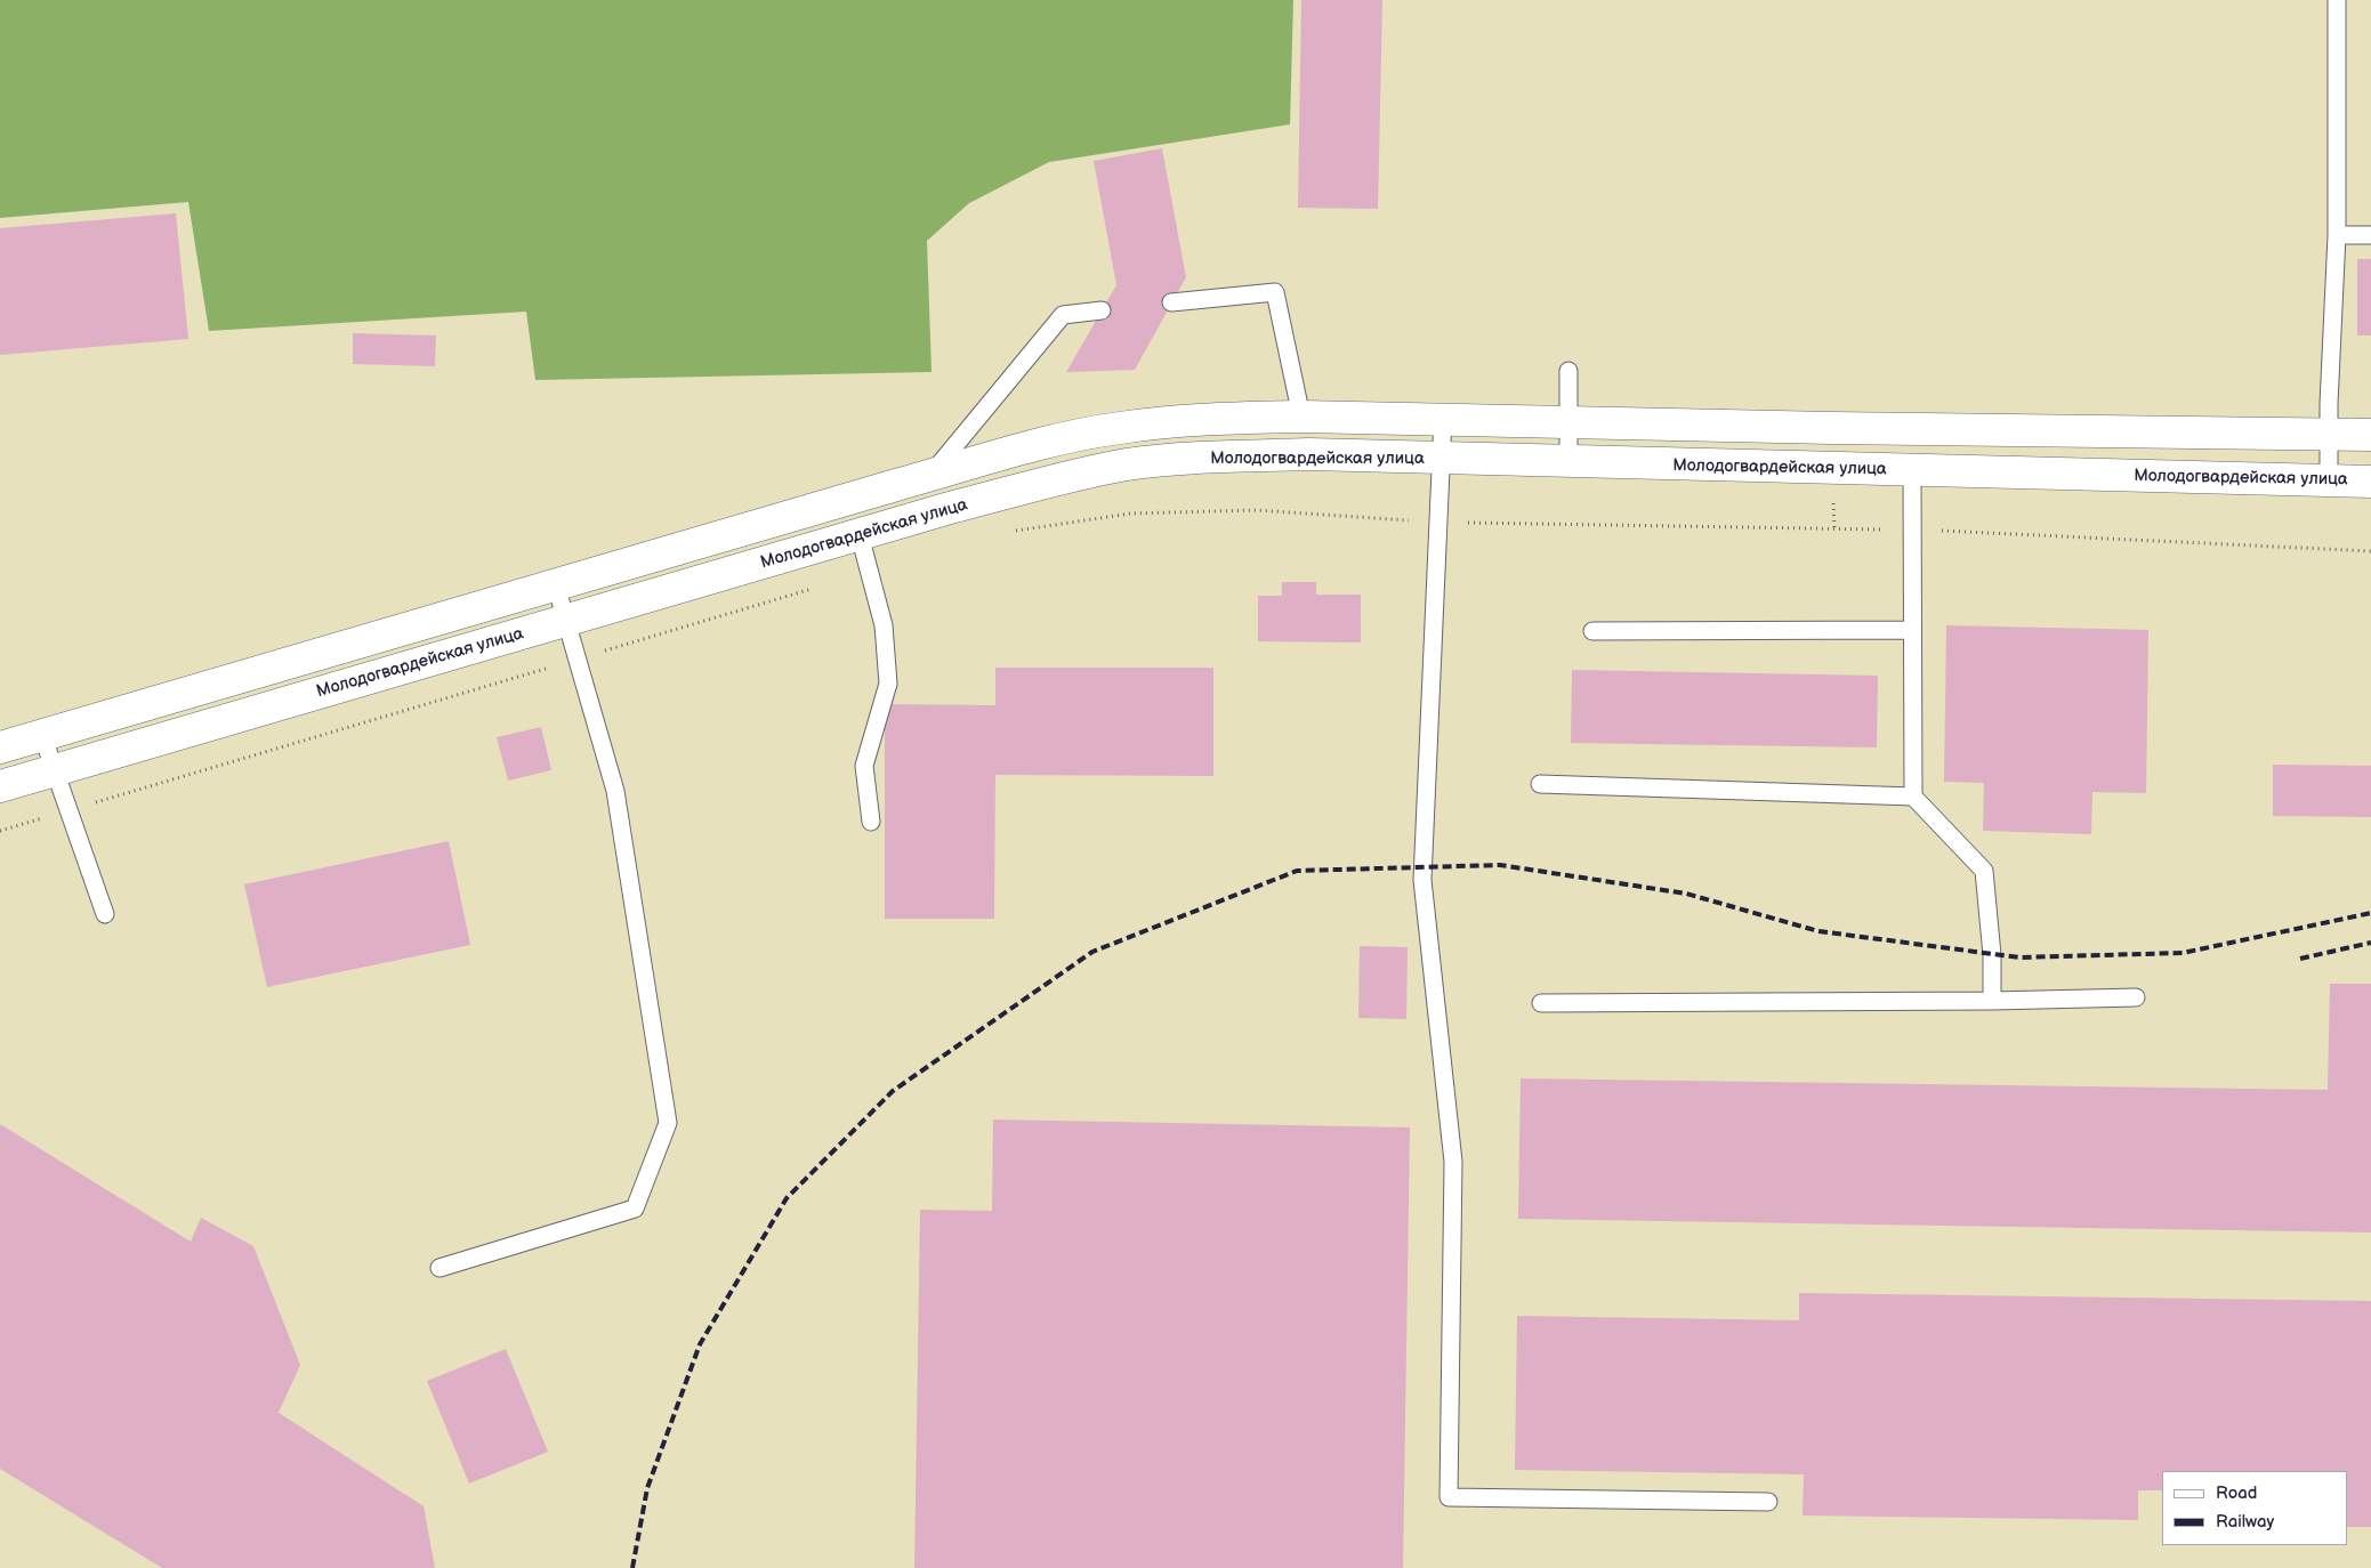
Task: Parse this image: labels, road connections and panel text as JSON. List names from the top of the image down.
{
  "streets": {
    "main road": ["Молодогвардейская улица"]
  },
  "legend": ["Road", "Railway"]
}
